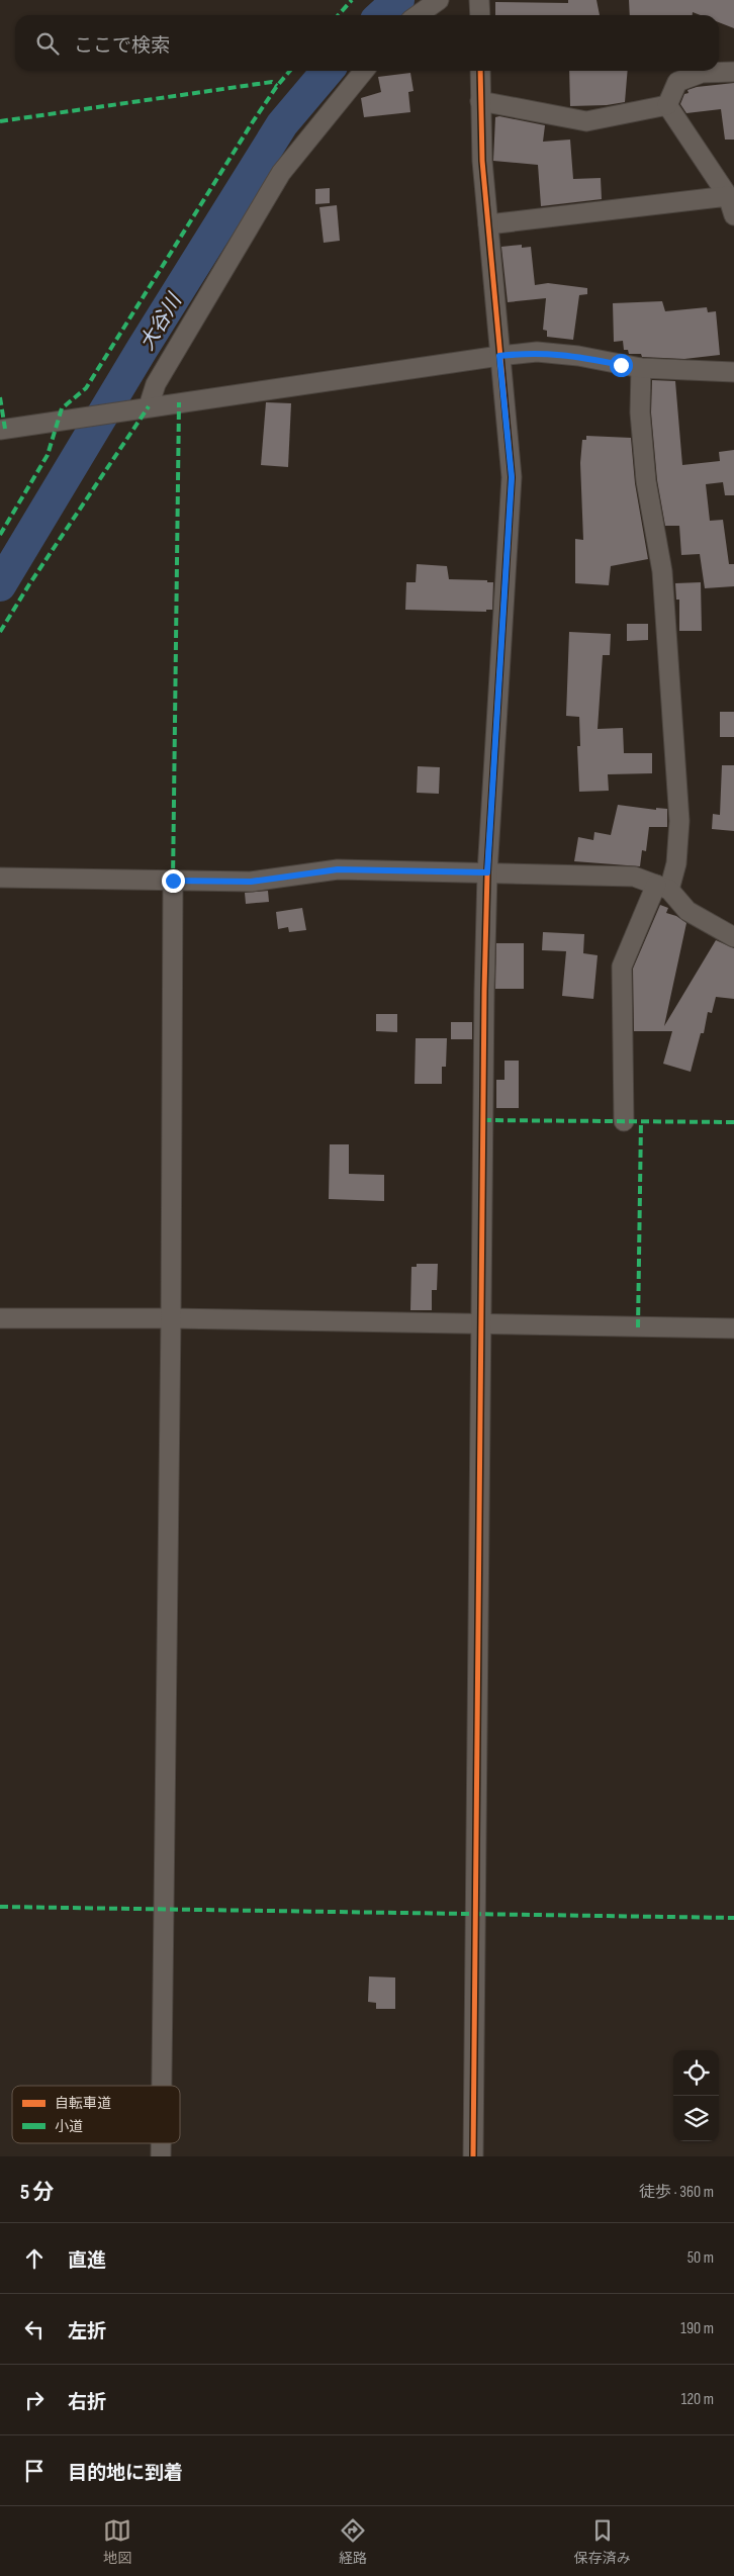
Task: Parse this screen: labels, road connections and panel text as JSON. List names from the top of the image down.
{
  "water": ["大谷川"],
  "legend": ["自転車道", "小道"],
  "page": {
    "search": "ここで検索",
    "heading": ["5 分", "徒歩 · 360 m"],
    "list": [
      ["直進", "50 m"],
      ["左折", "190 m"],
      ["右折", "120 m"],
      "目的地に到着"
    ],
    "nav": ["地図", "経路", "保存済み"]
  }
}
